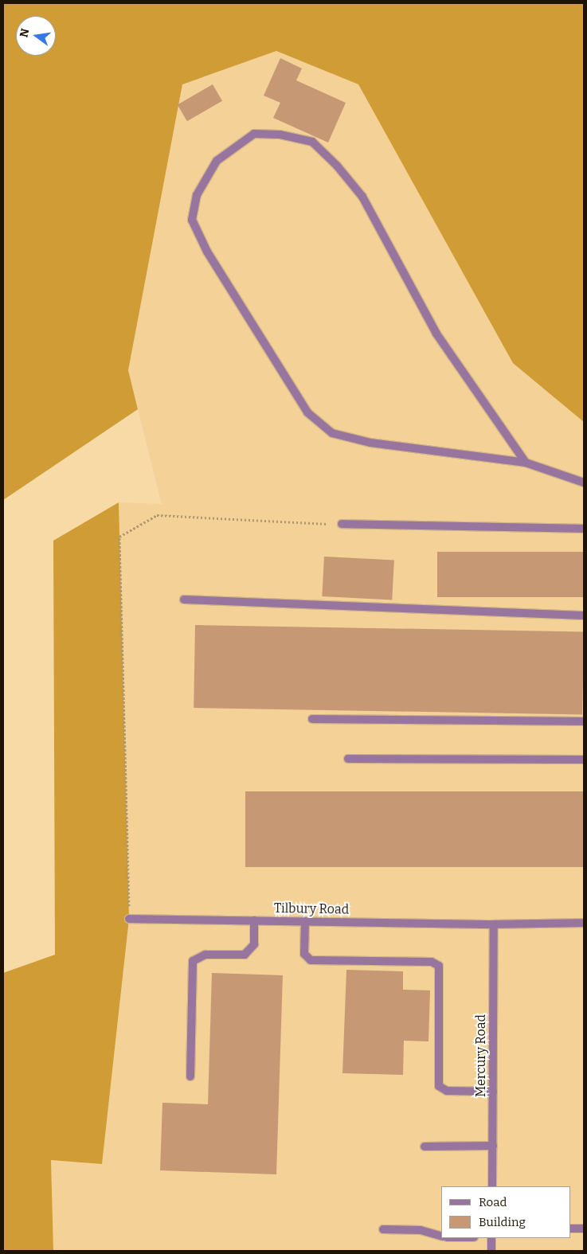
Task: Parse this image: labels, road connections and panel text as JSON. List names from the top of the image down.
{
  "streets": {
    "street": ["Tilbury Road", "Mercury Road"]
  },
  "crossings": [
    ["Tilbury Road", "Mercury Road"]
  ],
  "legend": ["Road", "Building"],
  "north": "left"
}
